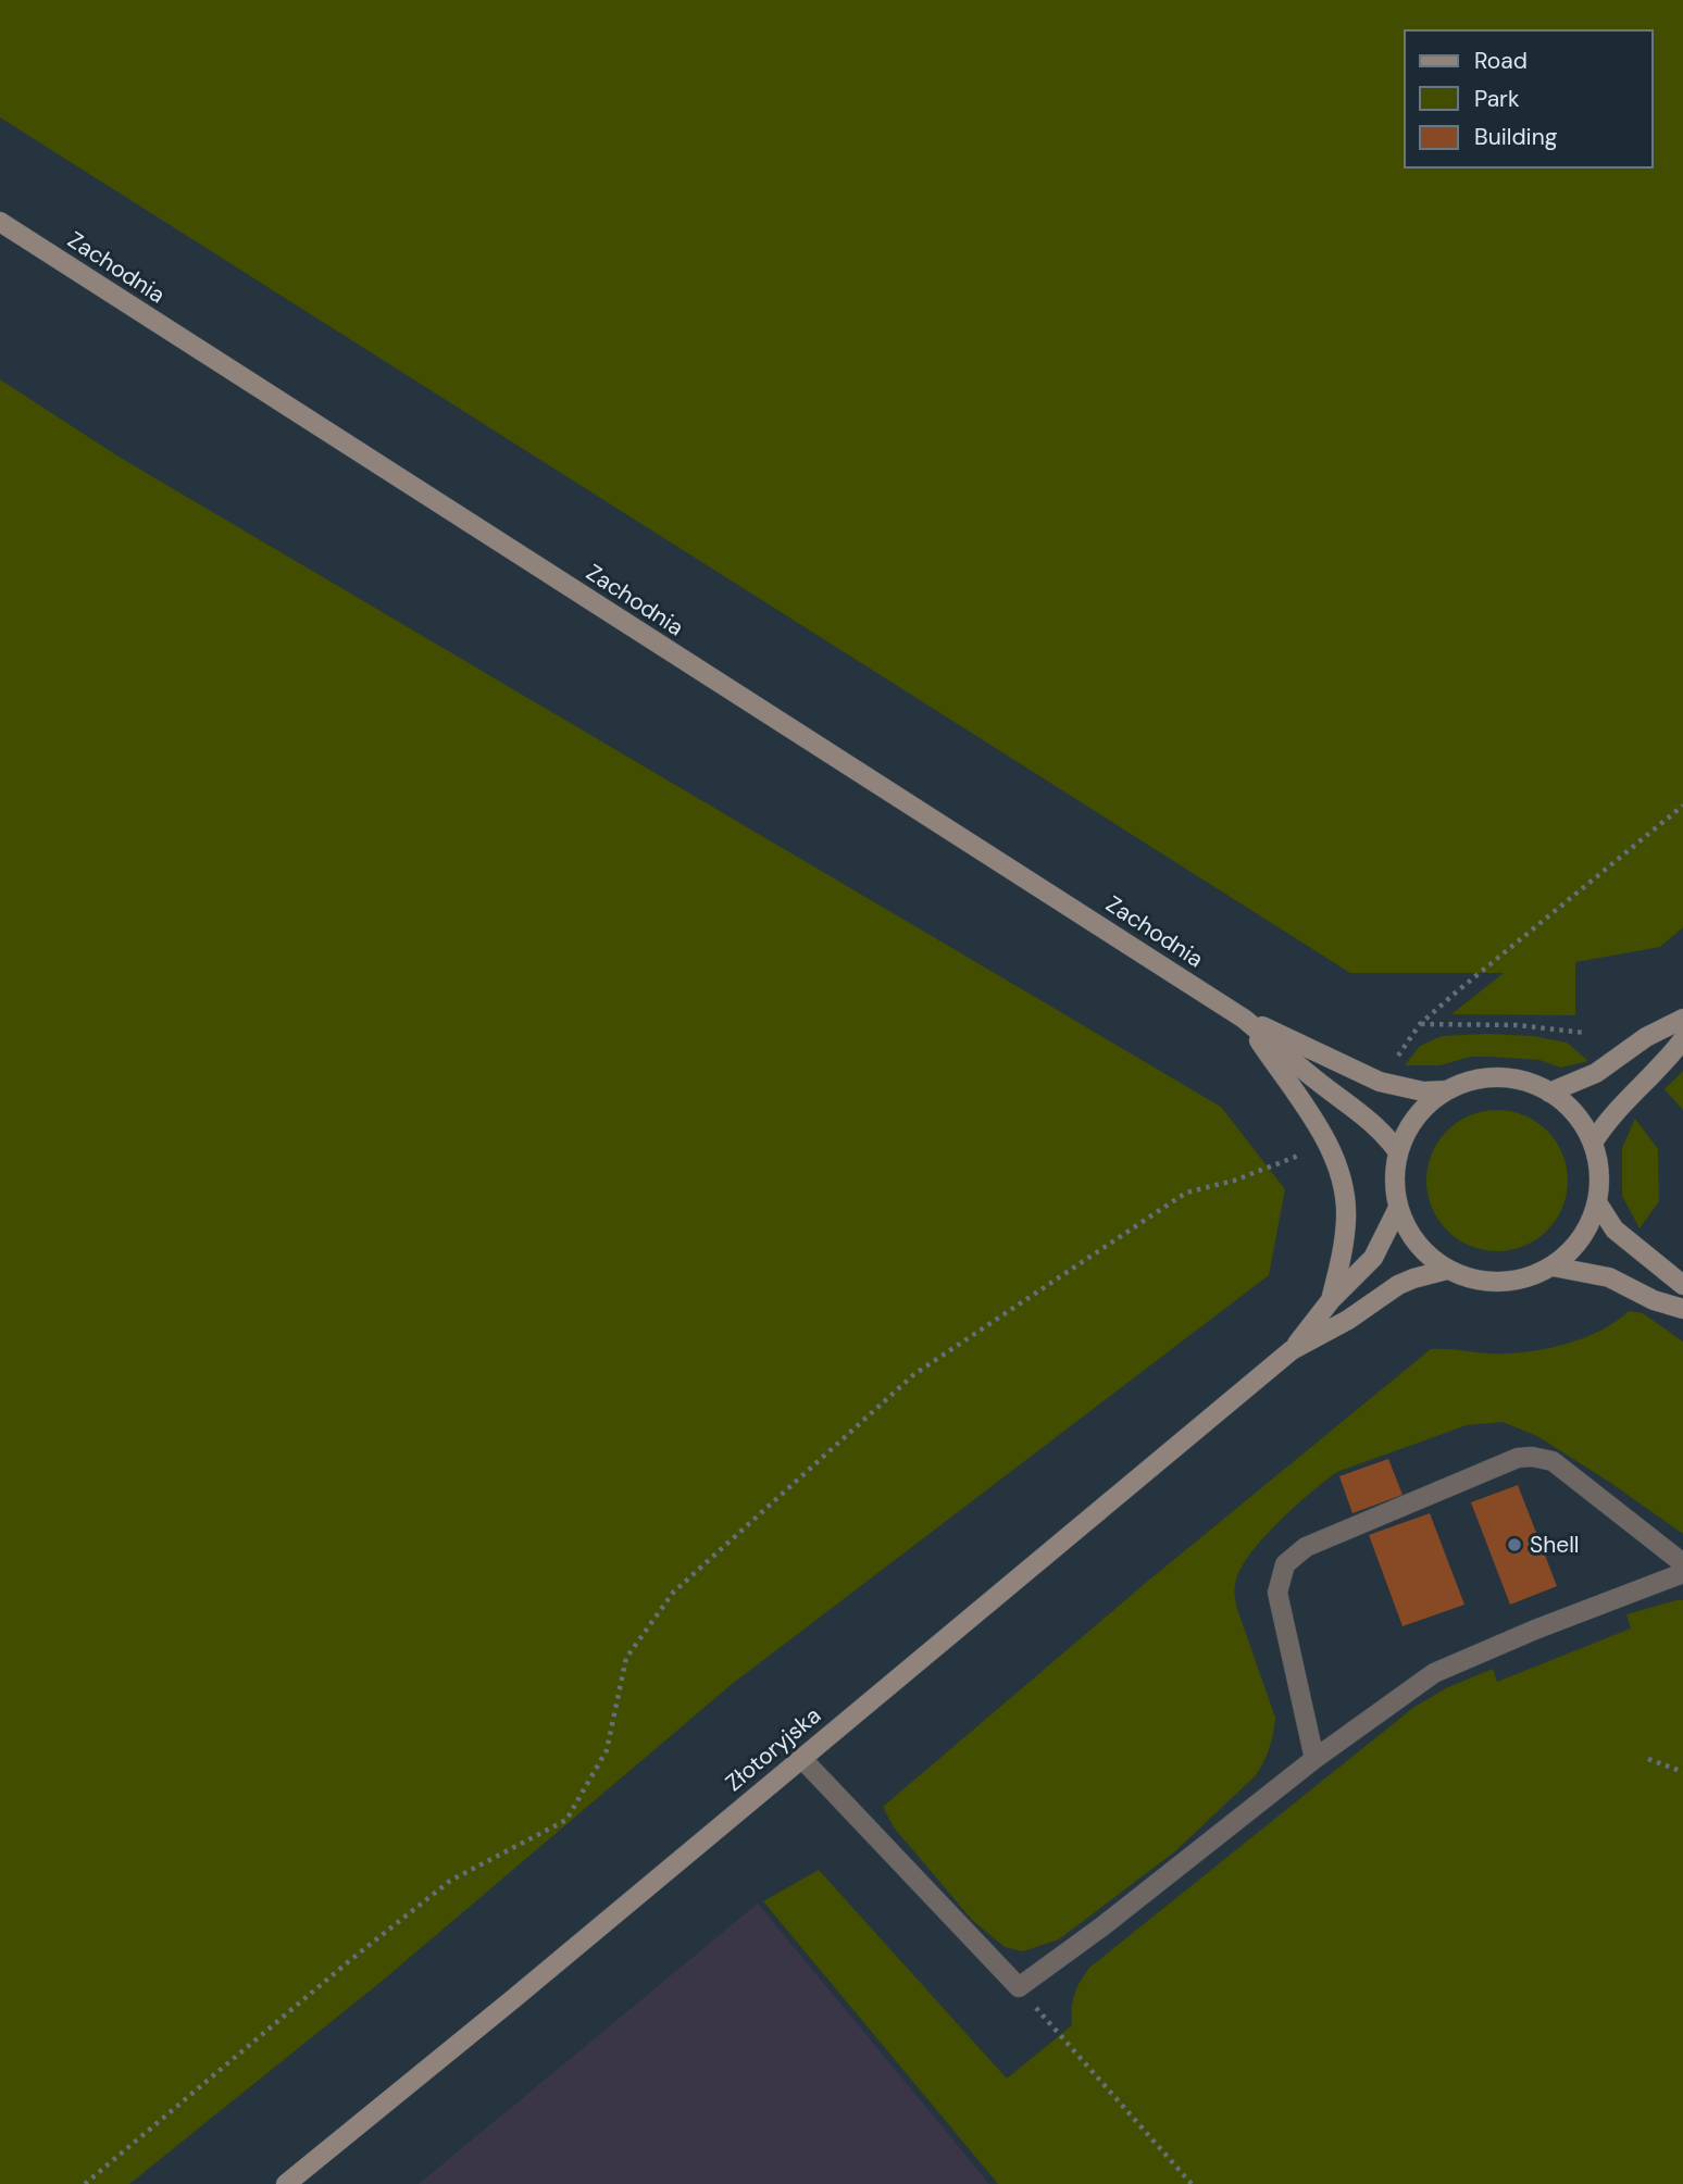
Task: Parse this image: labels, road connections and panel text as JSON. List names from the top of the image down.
{
  "streets": {
    "main road": ["Zachodnia", "Złotoryjska"]
  },
  "crossings": [
    ["Zachodnia", "Złotoryjska"]
  ],
  "places": ["Shell"],
  "legend": ["Road", "Park", "Building"]
}
